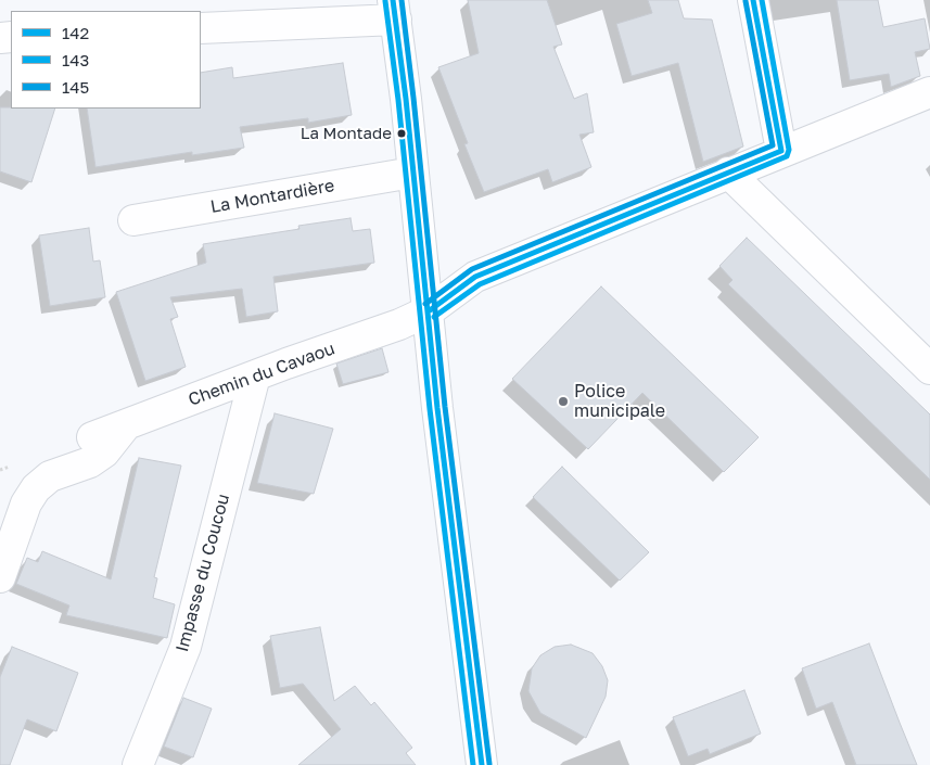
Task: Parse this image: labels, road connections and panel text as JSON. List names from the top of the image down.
{
  "streets": {
    "street": ["La Montardière", "Chemin du Cavaou", "Impasse du Coucou"]
  },
  "crossings": [
    ["Chemin du Cavaou", "Impasse du Coucou"]
  ],
  "places": ["La Montade", "Police municipale"],
  "lines": ["transit line 142", "transit line 143", "transit line 145"],
  "legend": ["142", "143", "145"]
}
